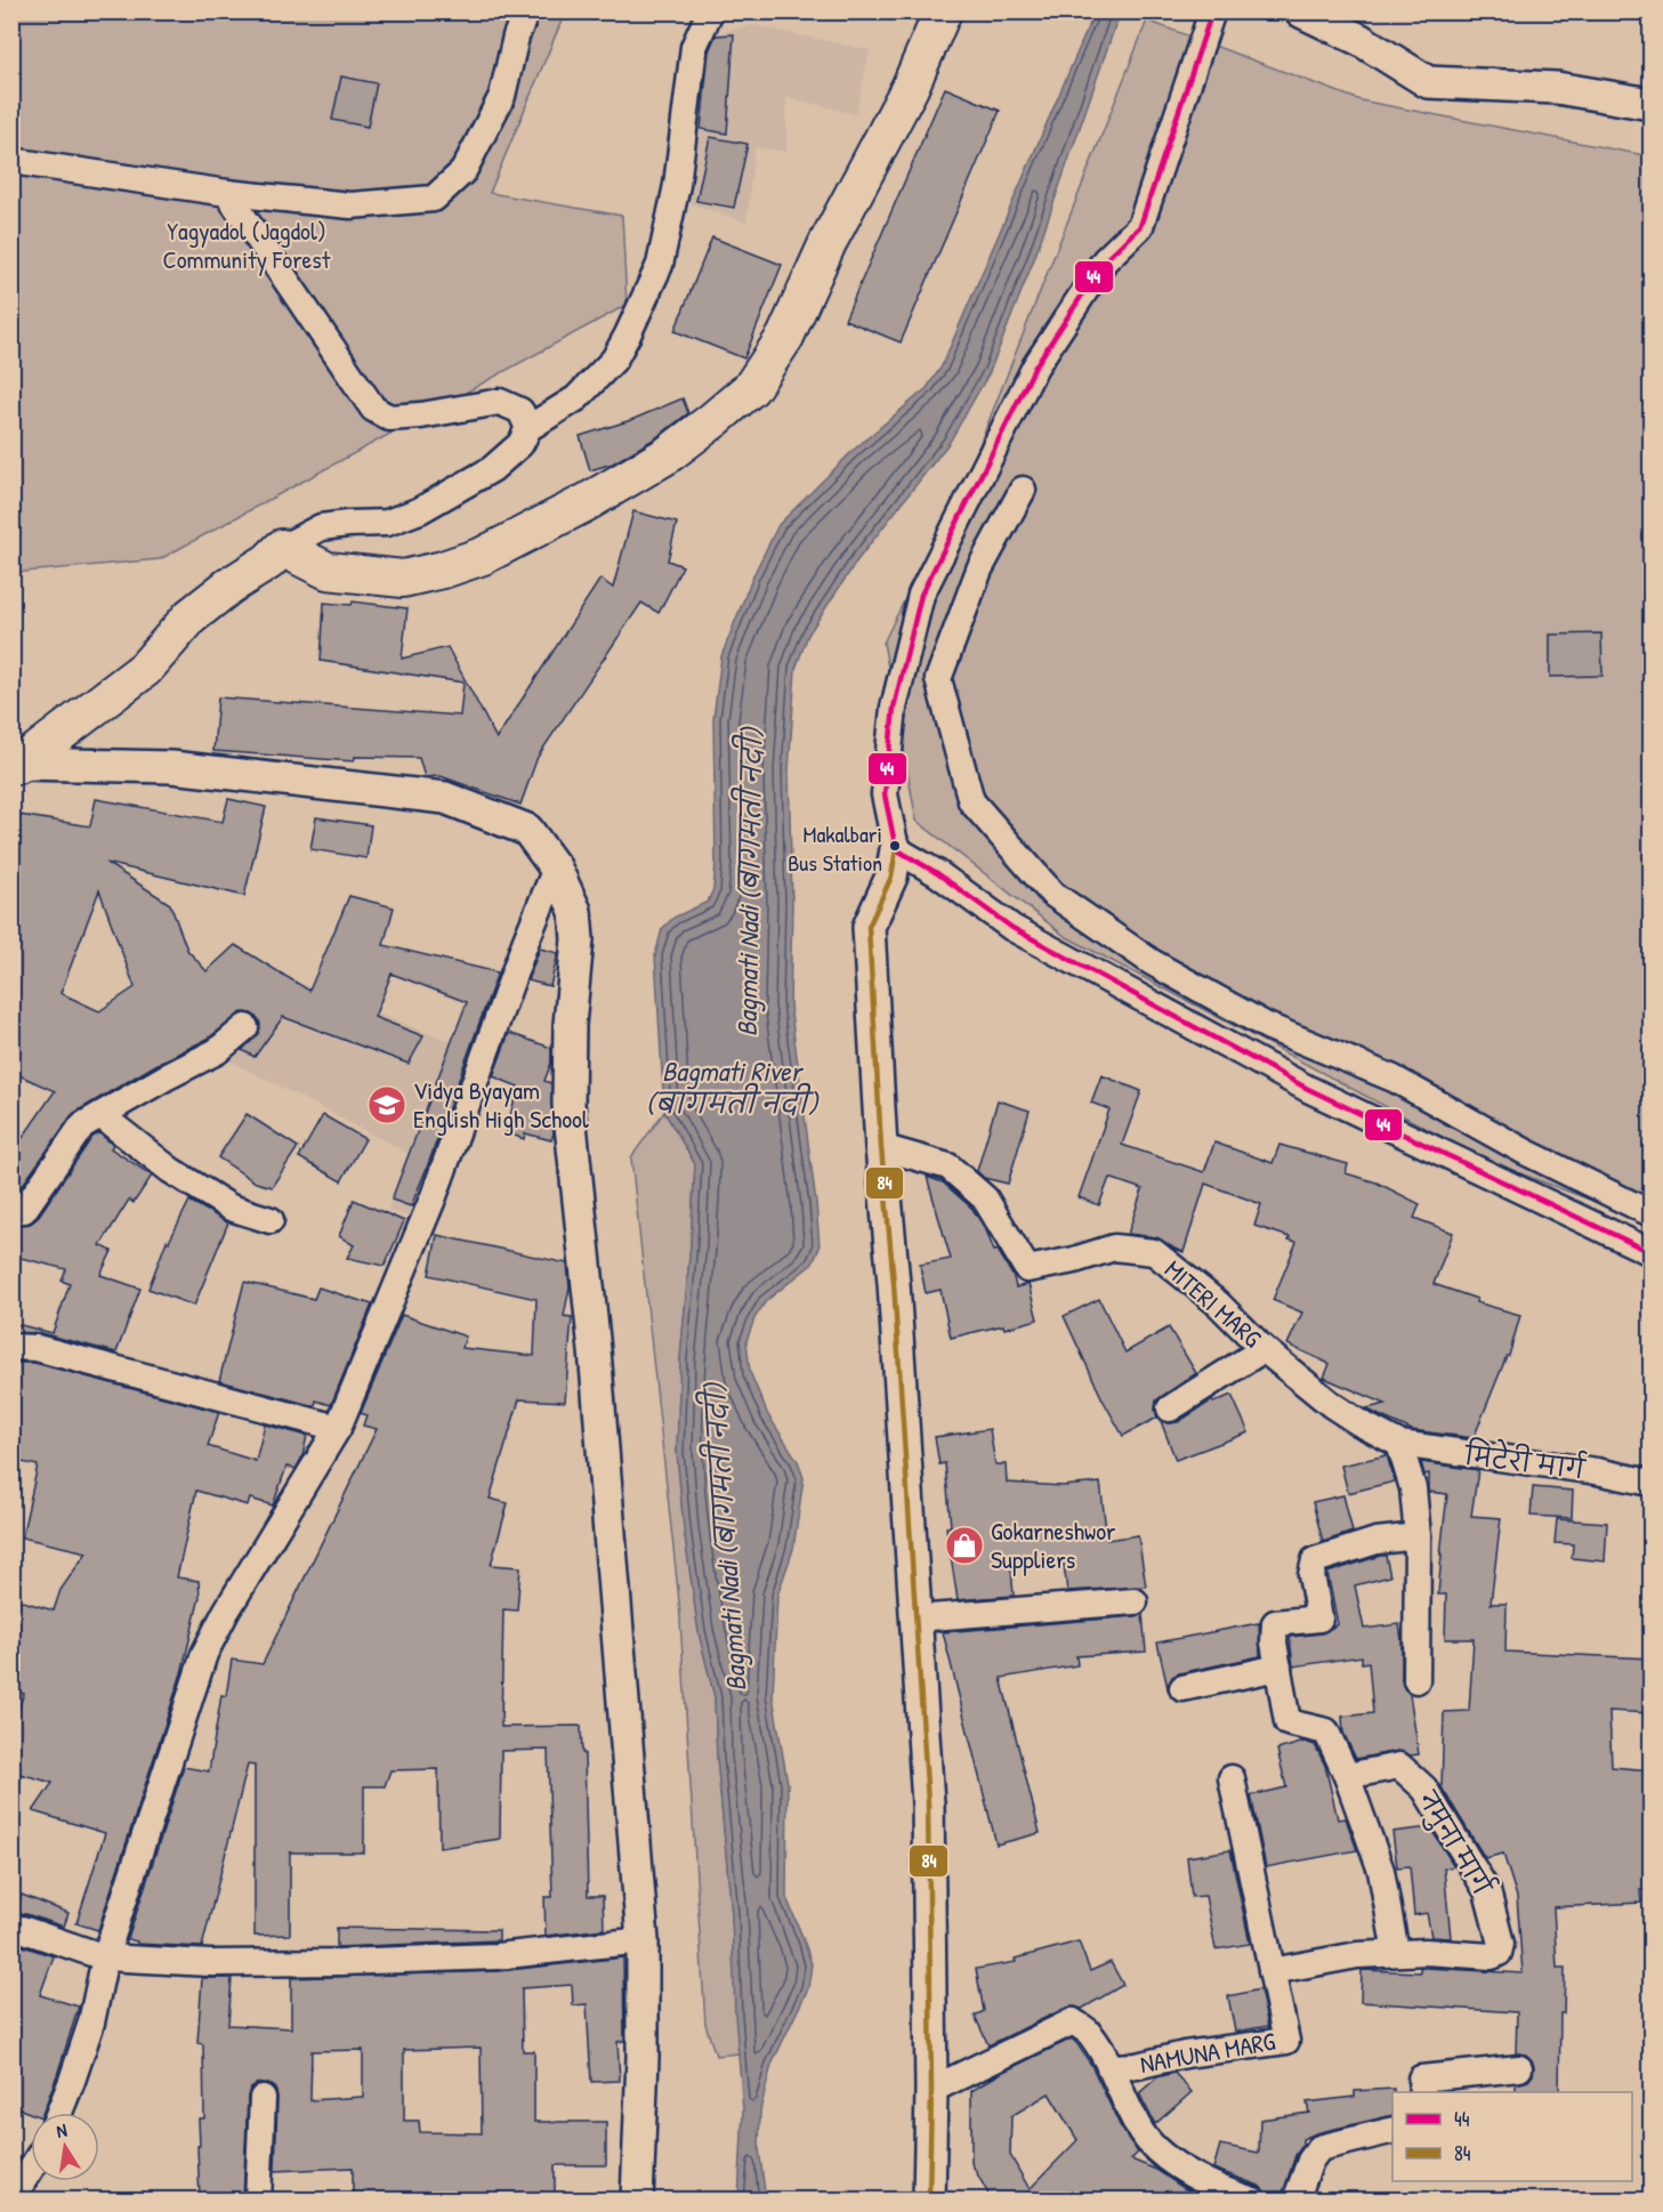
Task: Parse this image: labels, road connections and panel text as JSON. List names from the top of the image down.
{
  "streets": {
    "street": [
      "MITERI MARG",
      "मिटेरी मार्ग",
      "नमुना मार्ग",
      "NAMUNA MARG"
    ]
  },
  "crossings": [
    ["MITERI MARG", "मिटेरी मार्ग"],
    ["नमुना मार्ग", "NAMUNA MARG"]
  ],
  "water": ["Bagmati Nadi (बागमती नदी)", "Bagmati River (बागमती नदी)"],
  "parks": ["Yagyadol (Jagdol) Community Forest"],
  "places": {
    "other": ["Makalbari Bus Station"],
    "school or university": ["Vidya Byayam English High School"],
    "shop": ["Gokarneshwor Suppliers"]
  },
  "lines": ["transit line 44", "transit line 84"],
  "legend": ["44", "84"],
  "north": "top"
}
